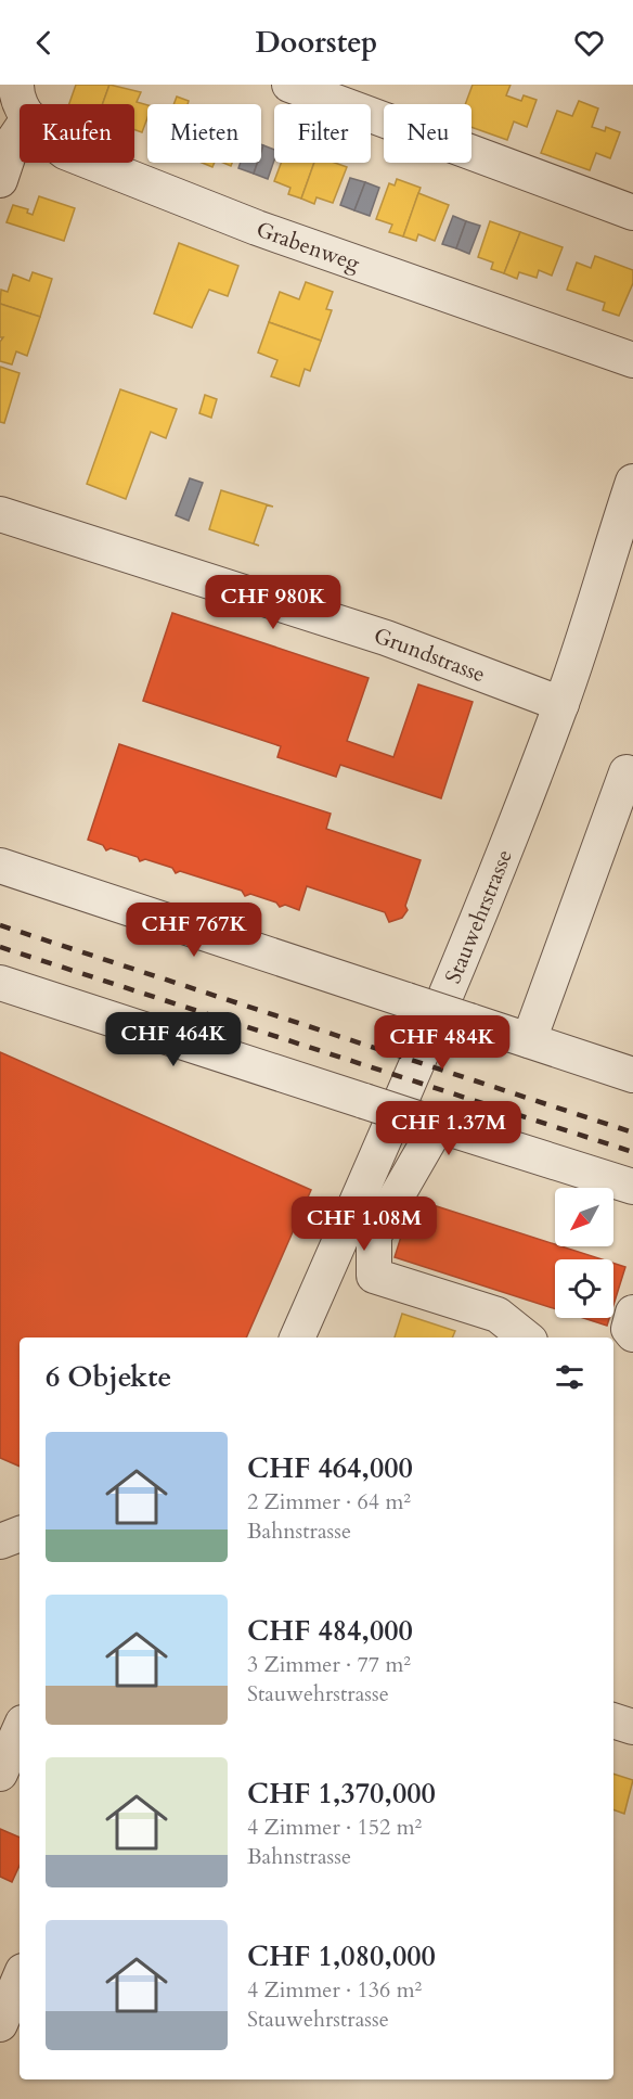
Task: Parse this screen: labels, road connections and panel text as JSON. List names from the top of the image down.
{
  "streets": {
    "street": ["Grabenweg", "Grundstrasse", "Stauwehrstrasse"]
  },
  "crossings": [
    ["Grundstrasse", "Stauwehrstrasse"]
  ],
  "north": "bottom left",
  "page": {
    "header": "Doorstep",
    "chip": [
      "Kaufen",
      "Mieten",
      "Filter",
      "Neu"
    ],
    "price": [
      "CHF 980K",
      "CHF 767K",
      "CHF 464K",
      "CHF 484K",
      "CHF 1.37M",
      "CHF 1.08M"
    ],
    "heading": "6 Objekte",
    "list": [
      {
        "name": "CHF 464,000",
        "note": "2 Zimmer · 64 m² · Bahnstrasse"
      },
      {
        "name": "CHF 484,000",
        "note": "3 Zimmer · 77 m² · Stauwehrstrasse"
      },
      {
        "name": "CHF 1,370,000",
        "note": "4 Zimmer · 152 m² · Bahnstrasse"
      },
      {
        "name": "CHF 1,080,000",
        "note": "4 Zimmer · 136 m² · Stauwehrstrasse"
      }
    ]
  }
}
